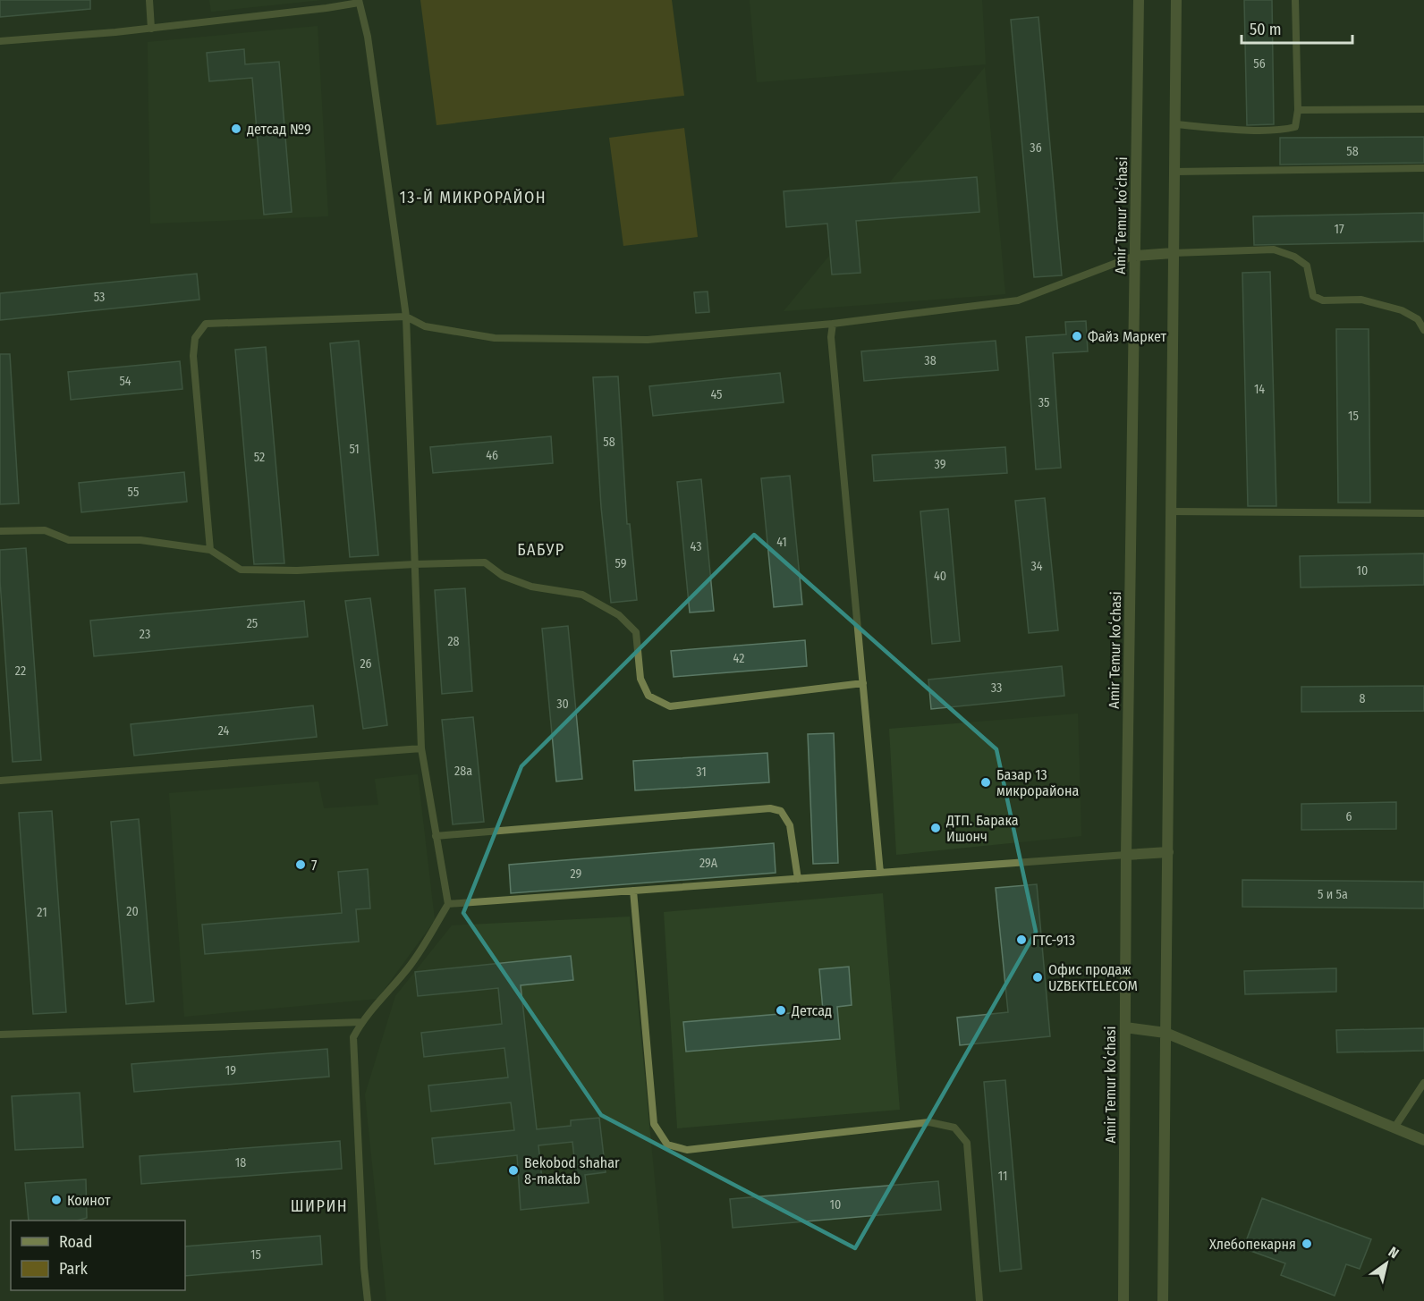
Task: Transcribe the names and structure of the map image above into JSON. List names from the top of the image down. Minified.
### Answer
{"streets":{"street":["Amir Temur koʻchasi"]},"districts":["13-Й МИКРОРАЙОН","БАБУР","ШИРИН"],"places":["детсад №9","Файз Маркет","Базар 13 микрорайона","ДТП. Барака Ишонч","7","ГТС-913","Офис продаж UZBEKTELECOM","Детсад","Bekobod shahar 8-maktab","Коинот","Хлебопекарня"],"house_numbers":["56","36","58","17","53","38","54","14","45","35","15","58","51","46","52","39","55","41","43","59","34","10","40","25","23","28","42","26","22","33","8","30","24","28а","31","6","29A","29","5 и 5а","20","21","19","18","11","10","15"],"legend":["Road","Park"],"scale_bar":"50 m","north":"top right"}
